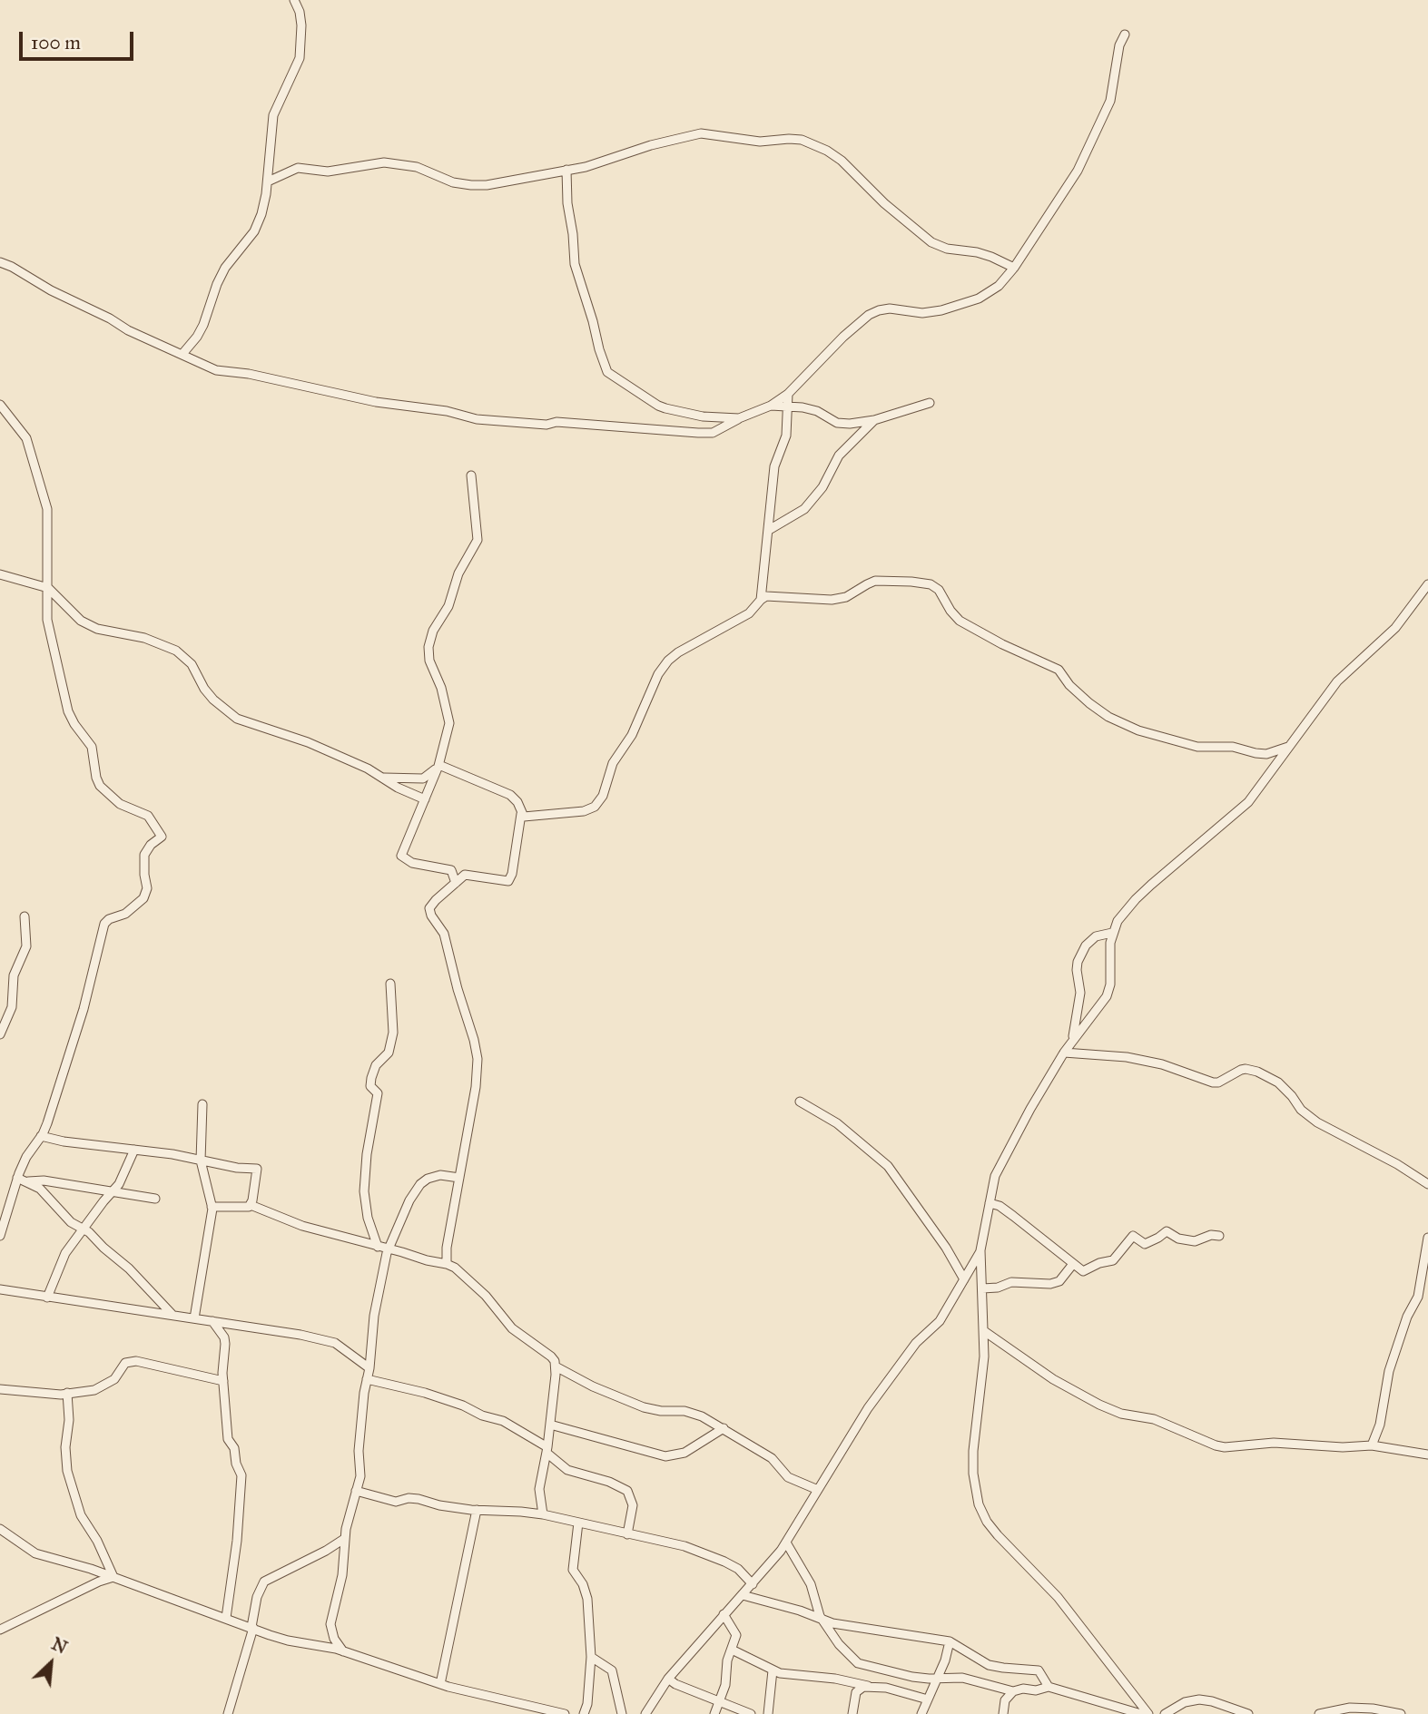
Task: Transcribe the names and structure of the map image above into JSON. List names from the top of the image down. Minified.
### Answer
{"scale_bar":"100 m","north":"top right"}
